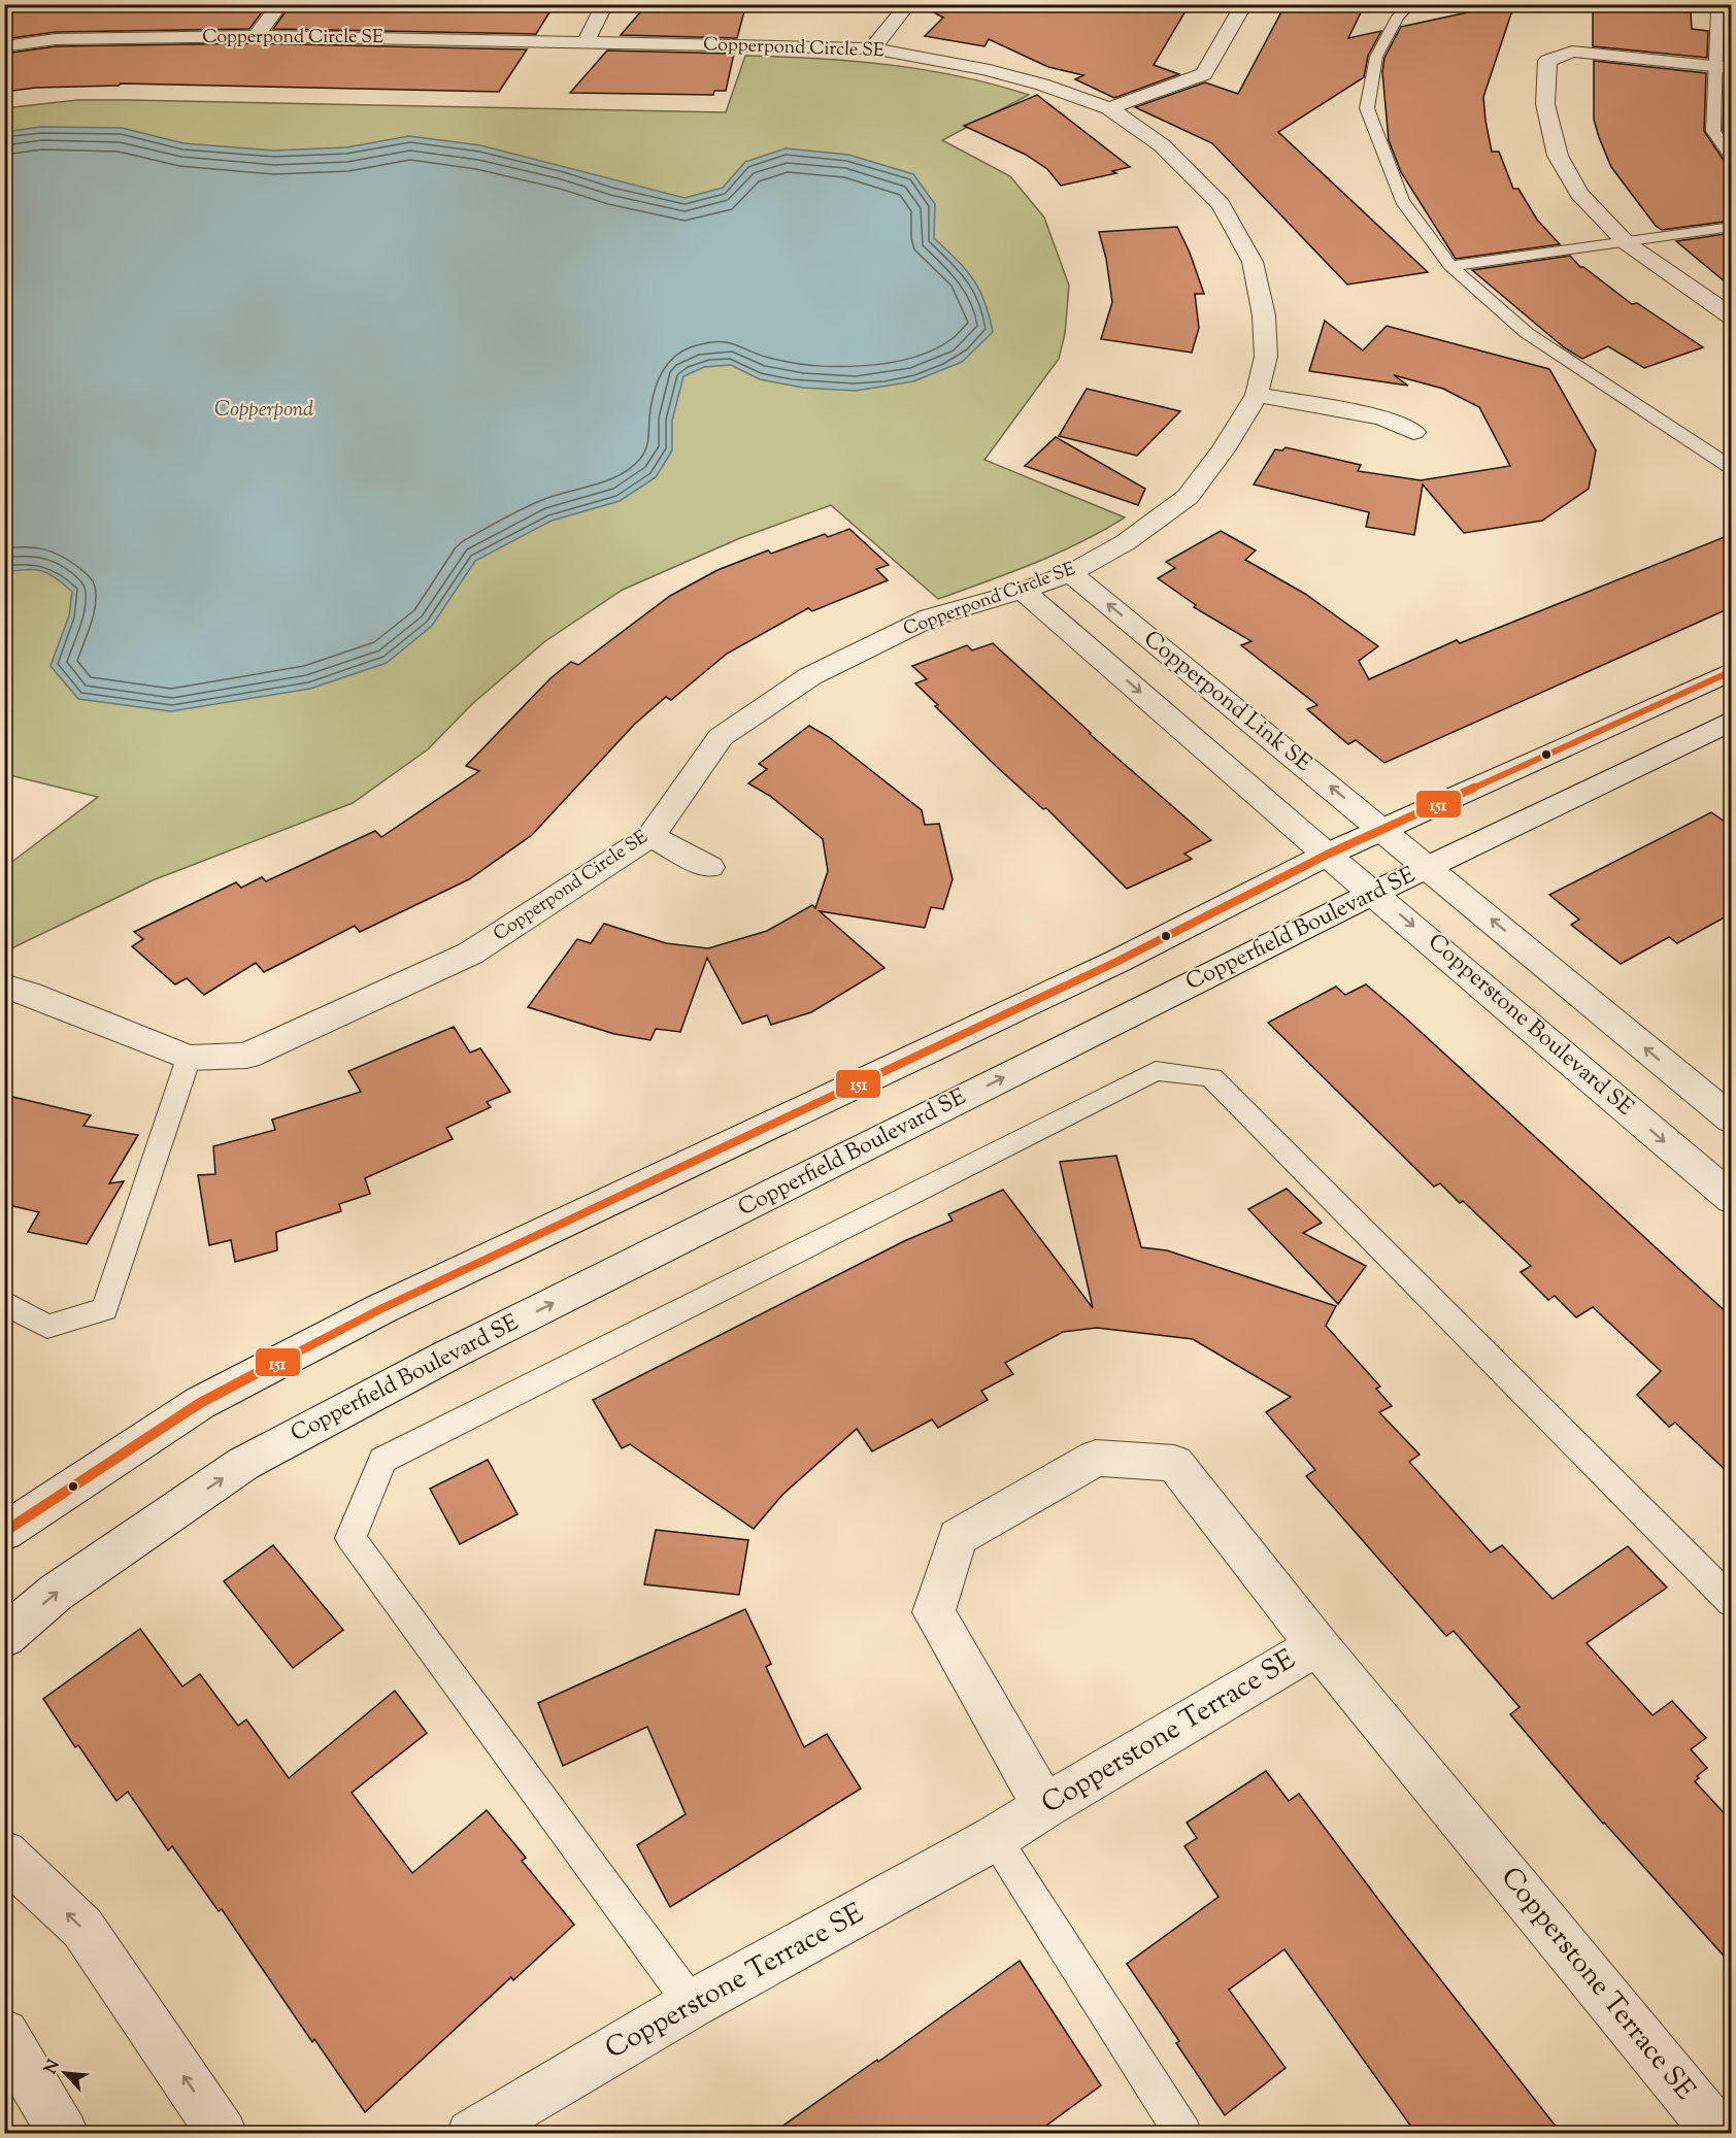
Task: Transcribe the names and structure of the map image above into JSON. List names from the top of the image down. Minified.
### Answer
{"streets":{"street":["Copperpond Circle SE","Copperpond Link SE","Copperfield Boulevard SE","Copperstone Boulevard SE","Copperstone Terrace SE"]},"crossings":[["Copperpond Circle SE","Copperpond Link SE"],["Copperpond Link SE","Copperstone Boulevard SE"],["Copperfield Boulevard SE","Copperstone Boulevard SE"]],"water":["Copperpond"],"lines":["transit line 151"],"north":"top left"}
